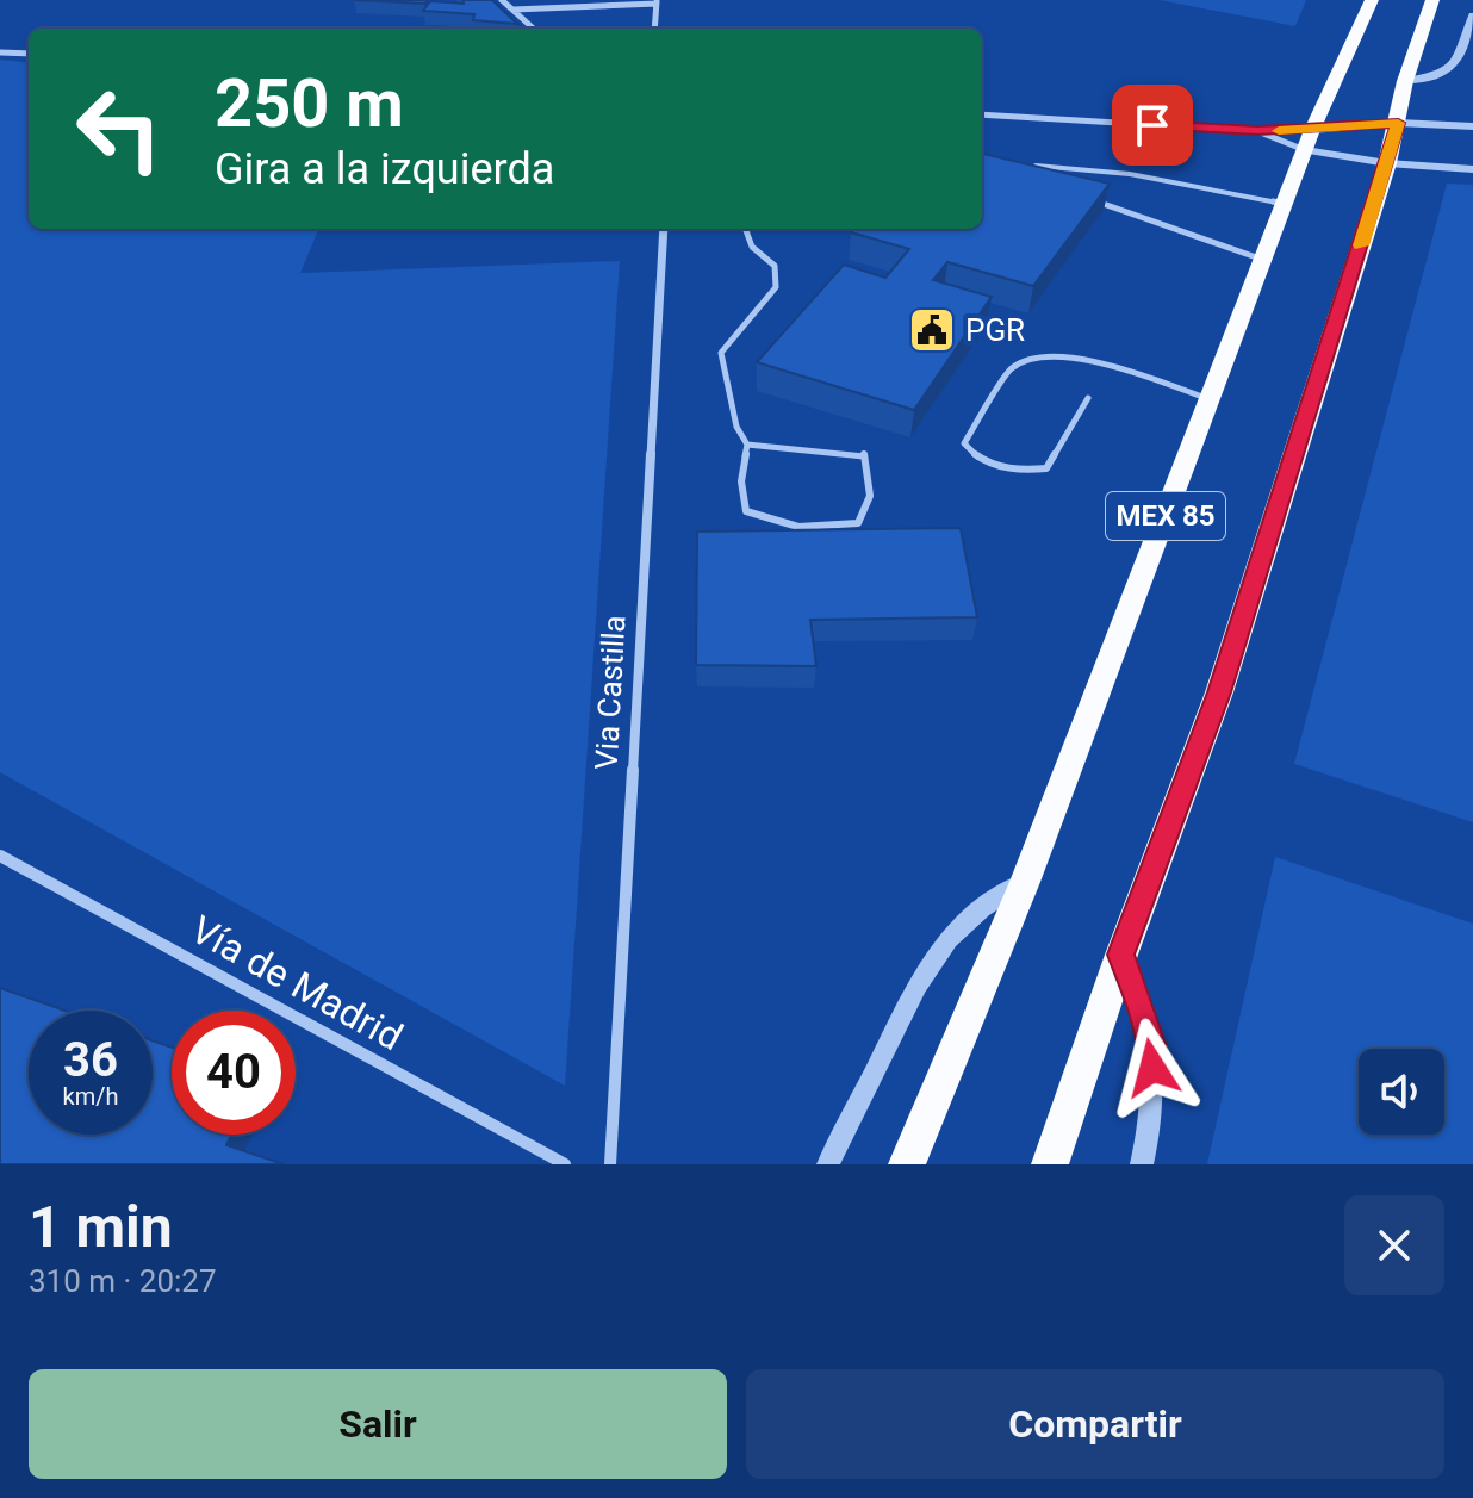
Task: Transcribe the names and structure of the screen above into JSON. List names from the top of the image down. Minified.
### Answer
{"streets":{"highway":["MEX 85"],"street":["Via Castilla","Vía de Madrid"]},"places":{"public building":["PGR"]},"page":{"turn":["250 m","Gira a la izquierda"],"speed":"36 km/h","limit":"40","heading":["1 min","310 m · 20:27"],"buttons":["Salir","Compartir"]}}
